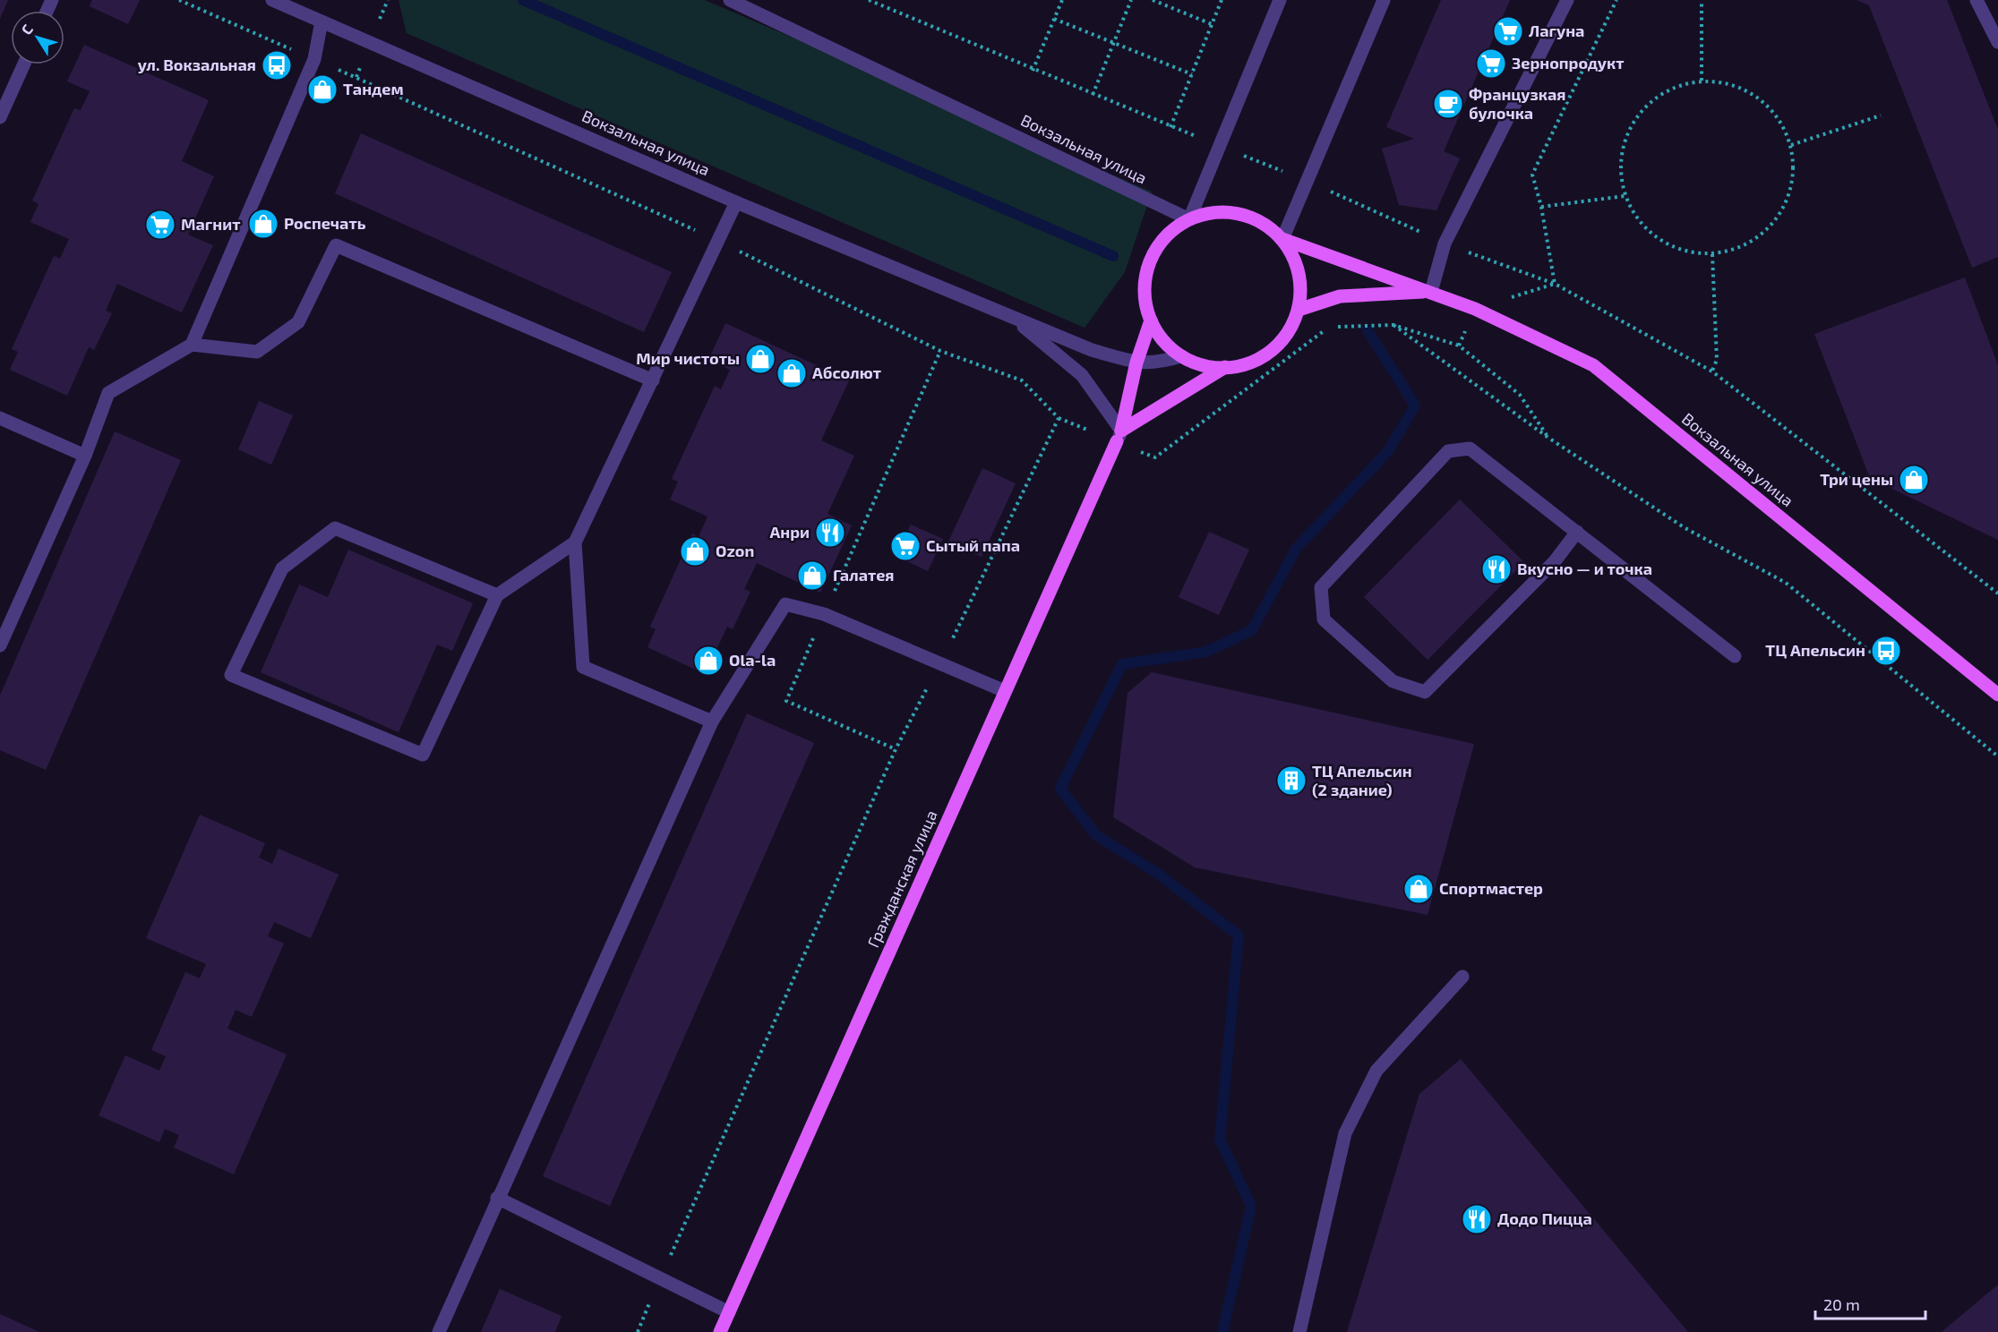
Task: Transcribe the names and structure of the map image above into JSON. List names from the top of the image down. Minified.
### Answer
{"streets":{"main road":["Вокзальная улица","Гражданская улица"]},"crossings":[["Вокзальная улица","Гражданская улица"]],"places":{"supermarket":["Лагуна","Зернопродукт","Магнит","Сытый папа"],"bus stop":["ул. Вокзальная","ТЦ Апельсин"],"shop":["Тандем","Роспечать","Мир чистоты","Абсолют","Три цены","Ozon","Галатея","Ola-la","Спортмастер"],"cafe":["Французкая булочка"],"restaurant":["Анри","Вкусно — и точка","Додо Пицца"],"building":["ТЦ Апельсин (2 здание)"]},"scale_bar":"20 m","north":"top left"}
